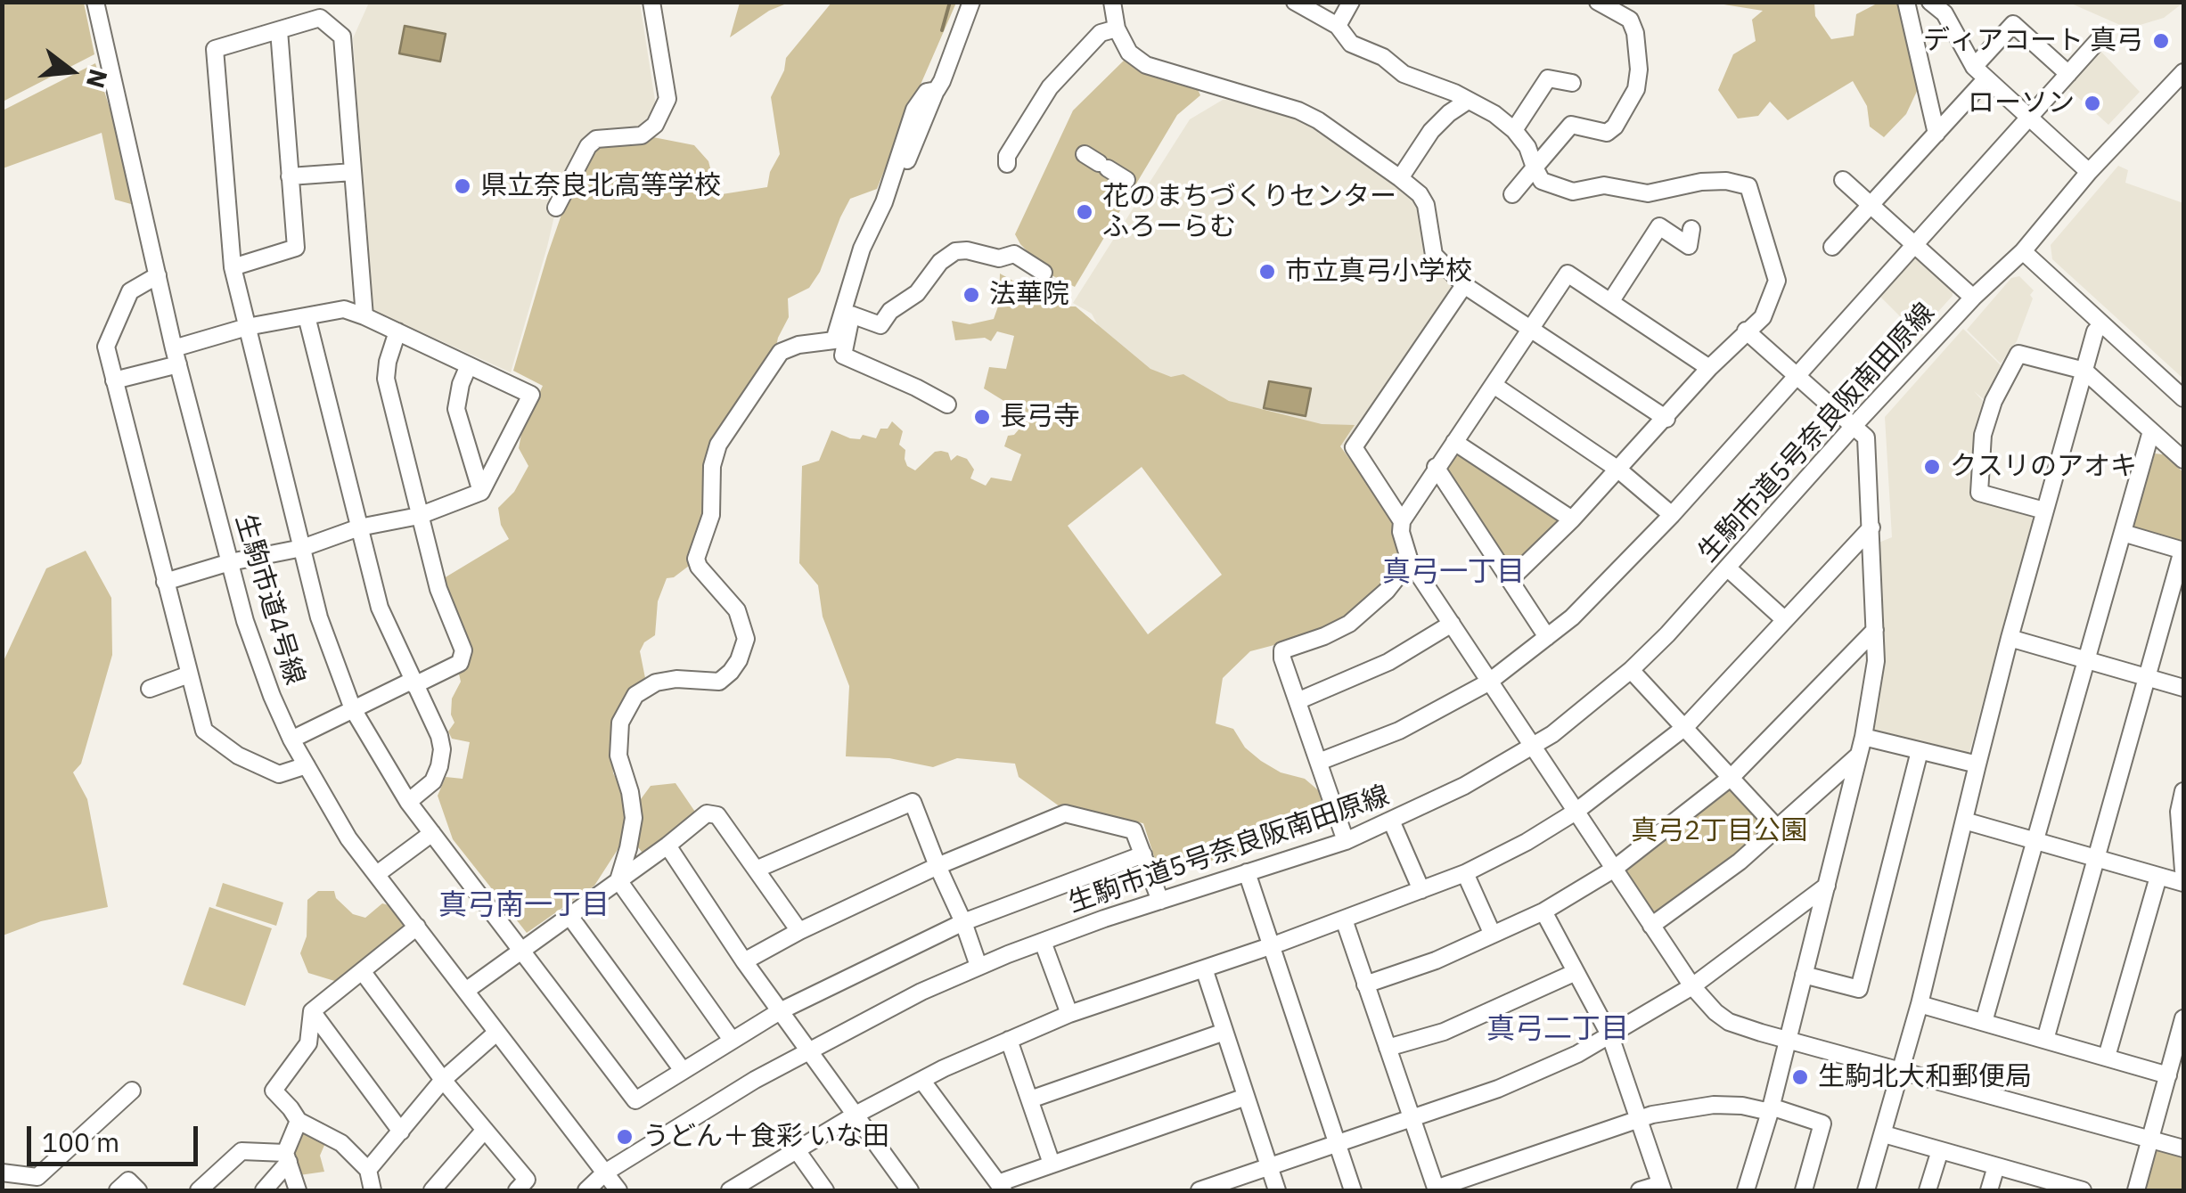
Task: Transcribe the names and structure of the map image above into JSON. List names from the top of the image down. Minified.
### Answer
{"streets":{"street":["生駒市道5号奈良阪南田原線","生駒市道4号線"]},"crossings":[["生駒市道5号奈良阪南田原線","生駒市道4号線"]],"districts":["真弓一丁目","真弓南一丁目","真弓二丁目"],"parks":["真弓2丁目公園"],"places":["ディアコート 真弓","ローソン","県立奈良北高等学校","花のまちづくりセンター ふろーらむ","市立真弓小学校","法華院","長弓寺","クスリのアオキ","生駒北大和郵便局","うどん＋食彩 いな田"],"scale_bar":"100 m","north":"right"}
